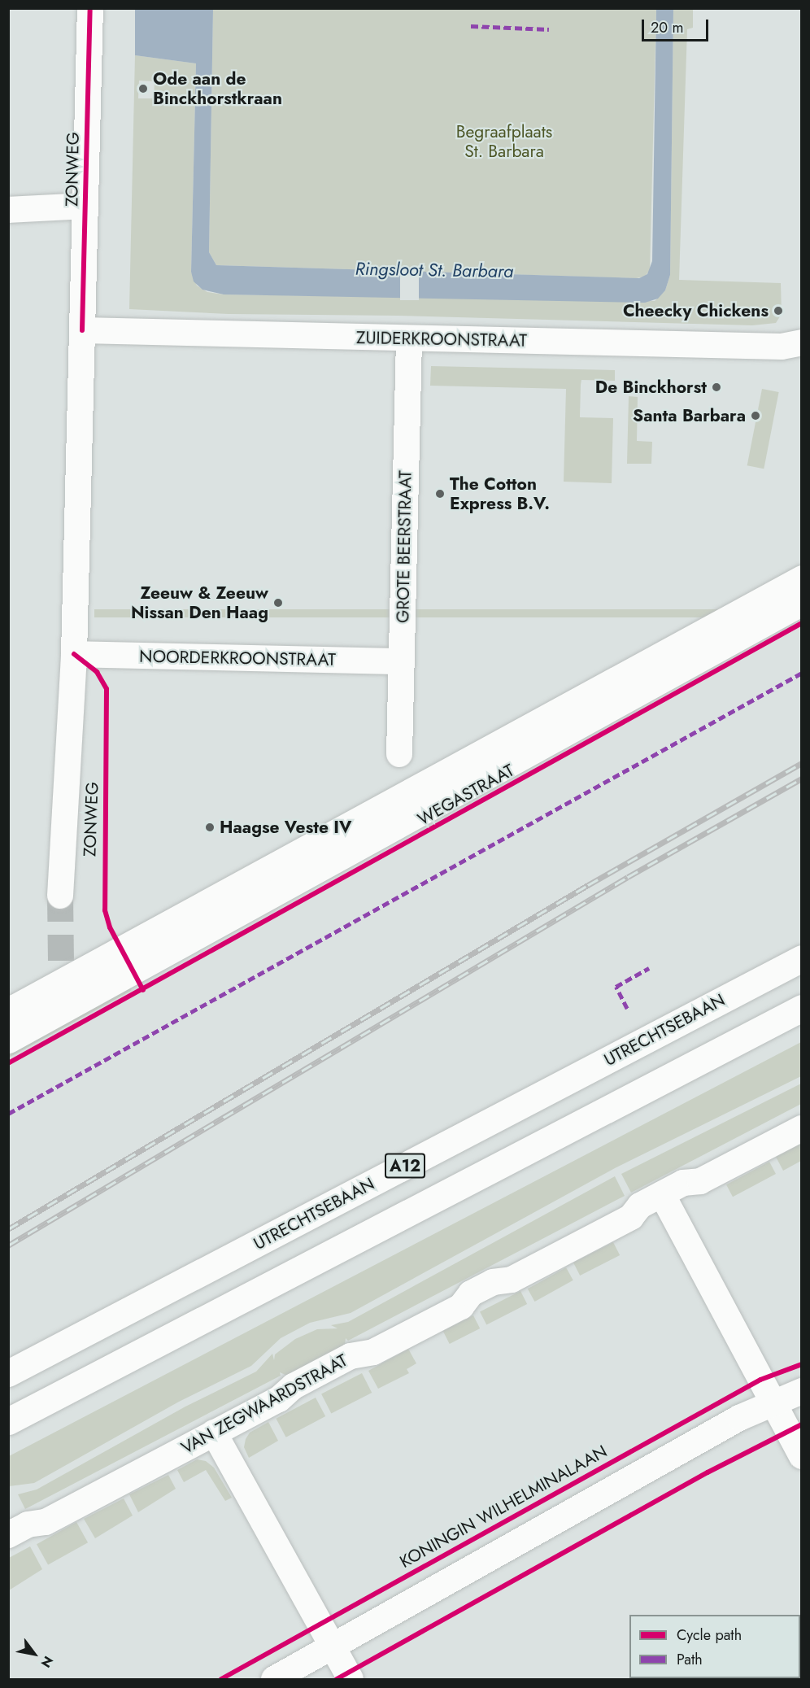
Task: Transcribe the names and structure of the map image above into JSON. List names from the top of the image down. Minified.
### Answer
{"streets":{"main road":["WEGASTRAAT","UTRECHTSEBAAN","A12"],"street":["ZONWEG","ZUIDERKROONSTRAAT","GROTE BEERSTRAAT","NOORDERKROONSTRAAT","VAN ZEGWAARDSTRAAT"],"cycle path":["KONINGIN WILHELMINALAAN"]},"crossings":[["ZONWEG","ZUIDERKROONSTRAAT"],["ZONWEG","NOORDERKROONSTRAAT"],["ZUIDERKROONSTRAAT","GROTE BEERSTRAAT"],["GROTE BEERSTRAAT","NOORDERKROONSTRAAT"]],"water":["Ringsloot St. Barbara"],"parks":["Begraafplaats St. Barbara"],"places":["Ode aan de Binckhorstkraan","Cheecky Chickens","De Binckhorst","Santa Barbara","The Cotton Express B.V.","Zeeuw & Zeeuw Nissan Den Haag","Haagse Veste IV"],"legend":["Cycle path","Path"],"scale_bar":"20 m","north":"bottom right"}
